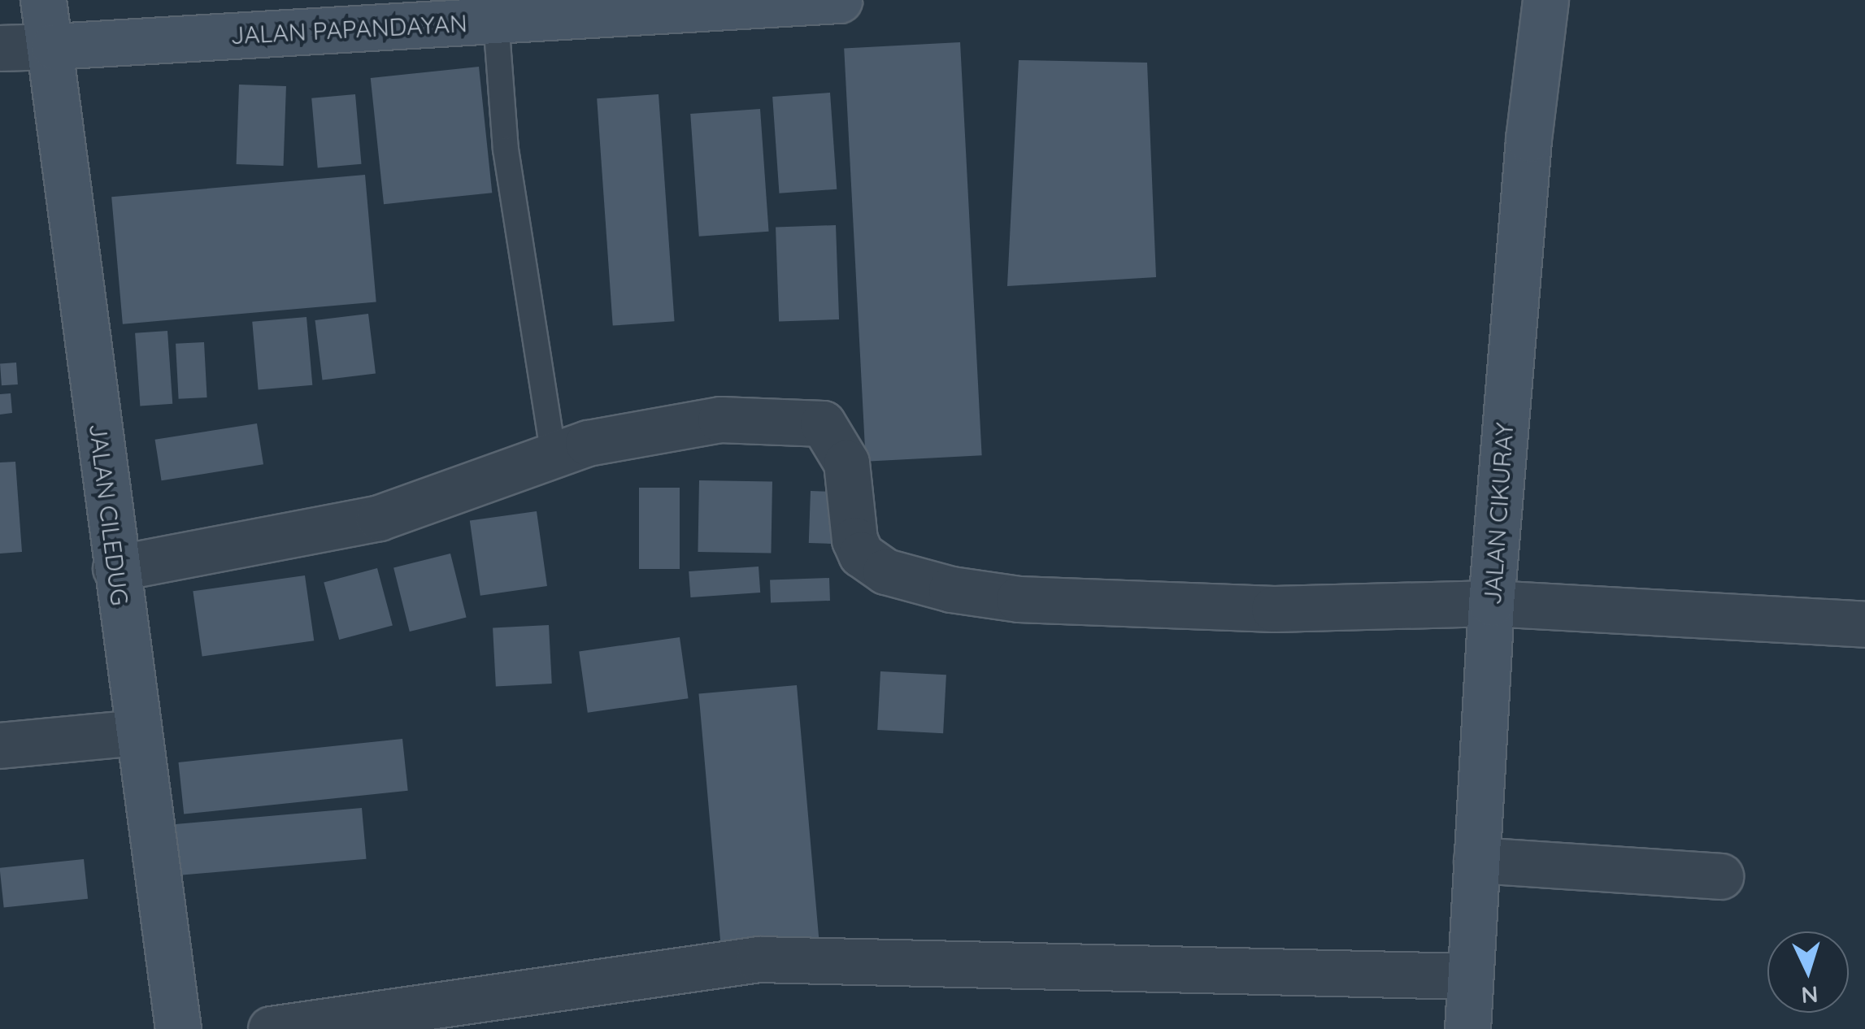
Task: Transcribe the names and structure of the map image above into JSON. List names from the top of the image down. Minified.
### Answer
{"streets":{"street":["JALAN PAPANDAYAN","JALAN CIKURAY","JALAN CILEDUG"]},"crossings":[["JALAN PAPANDAYAN","JALAN CILEDUG"]],"north":"bottom"}
